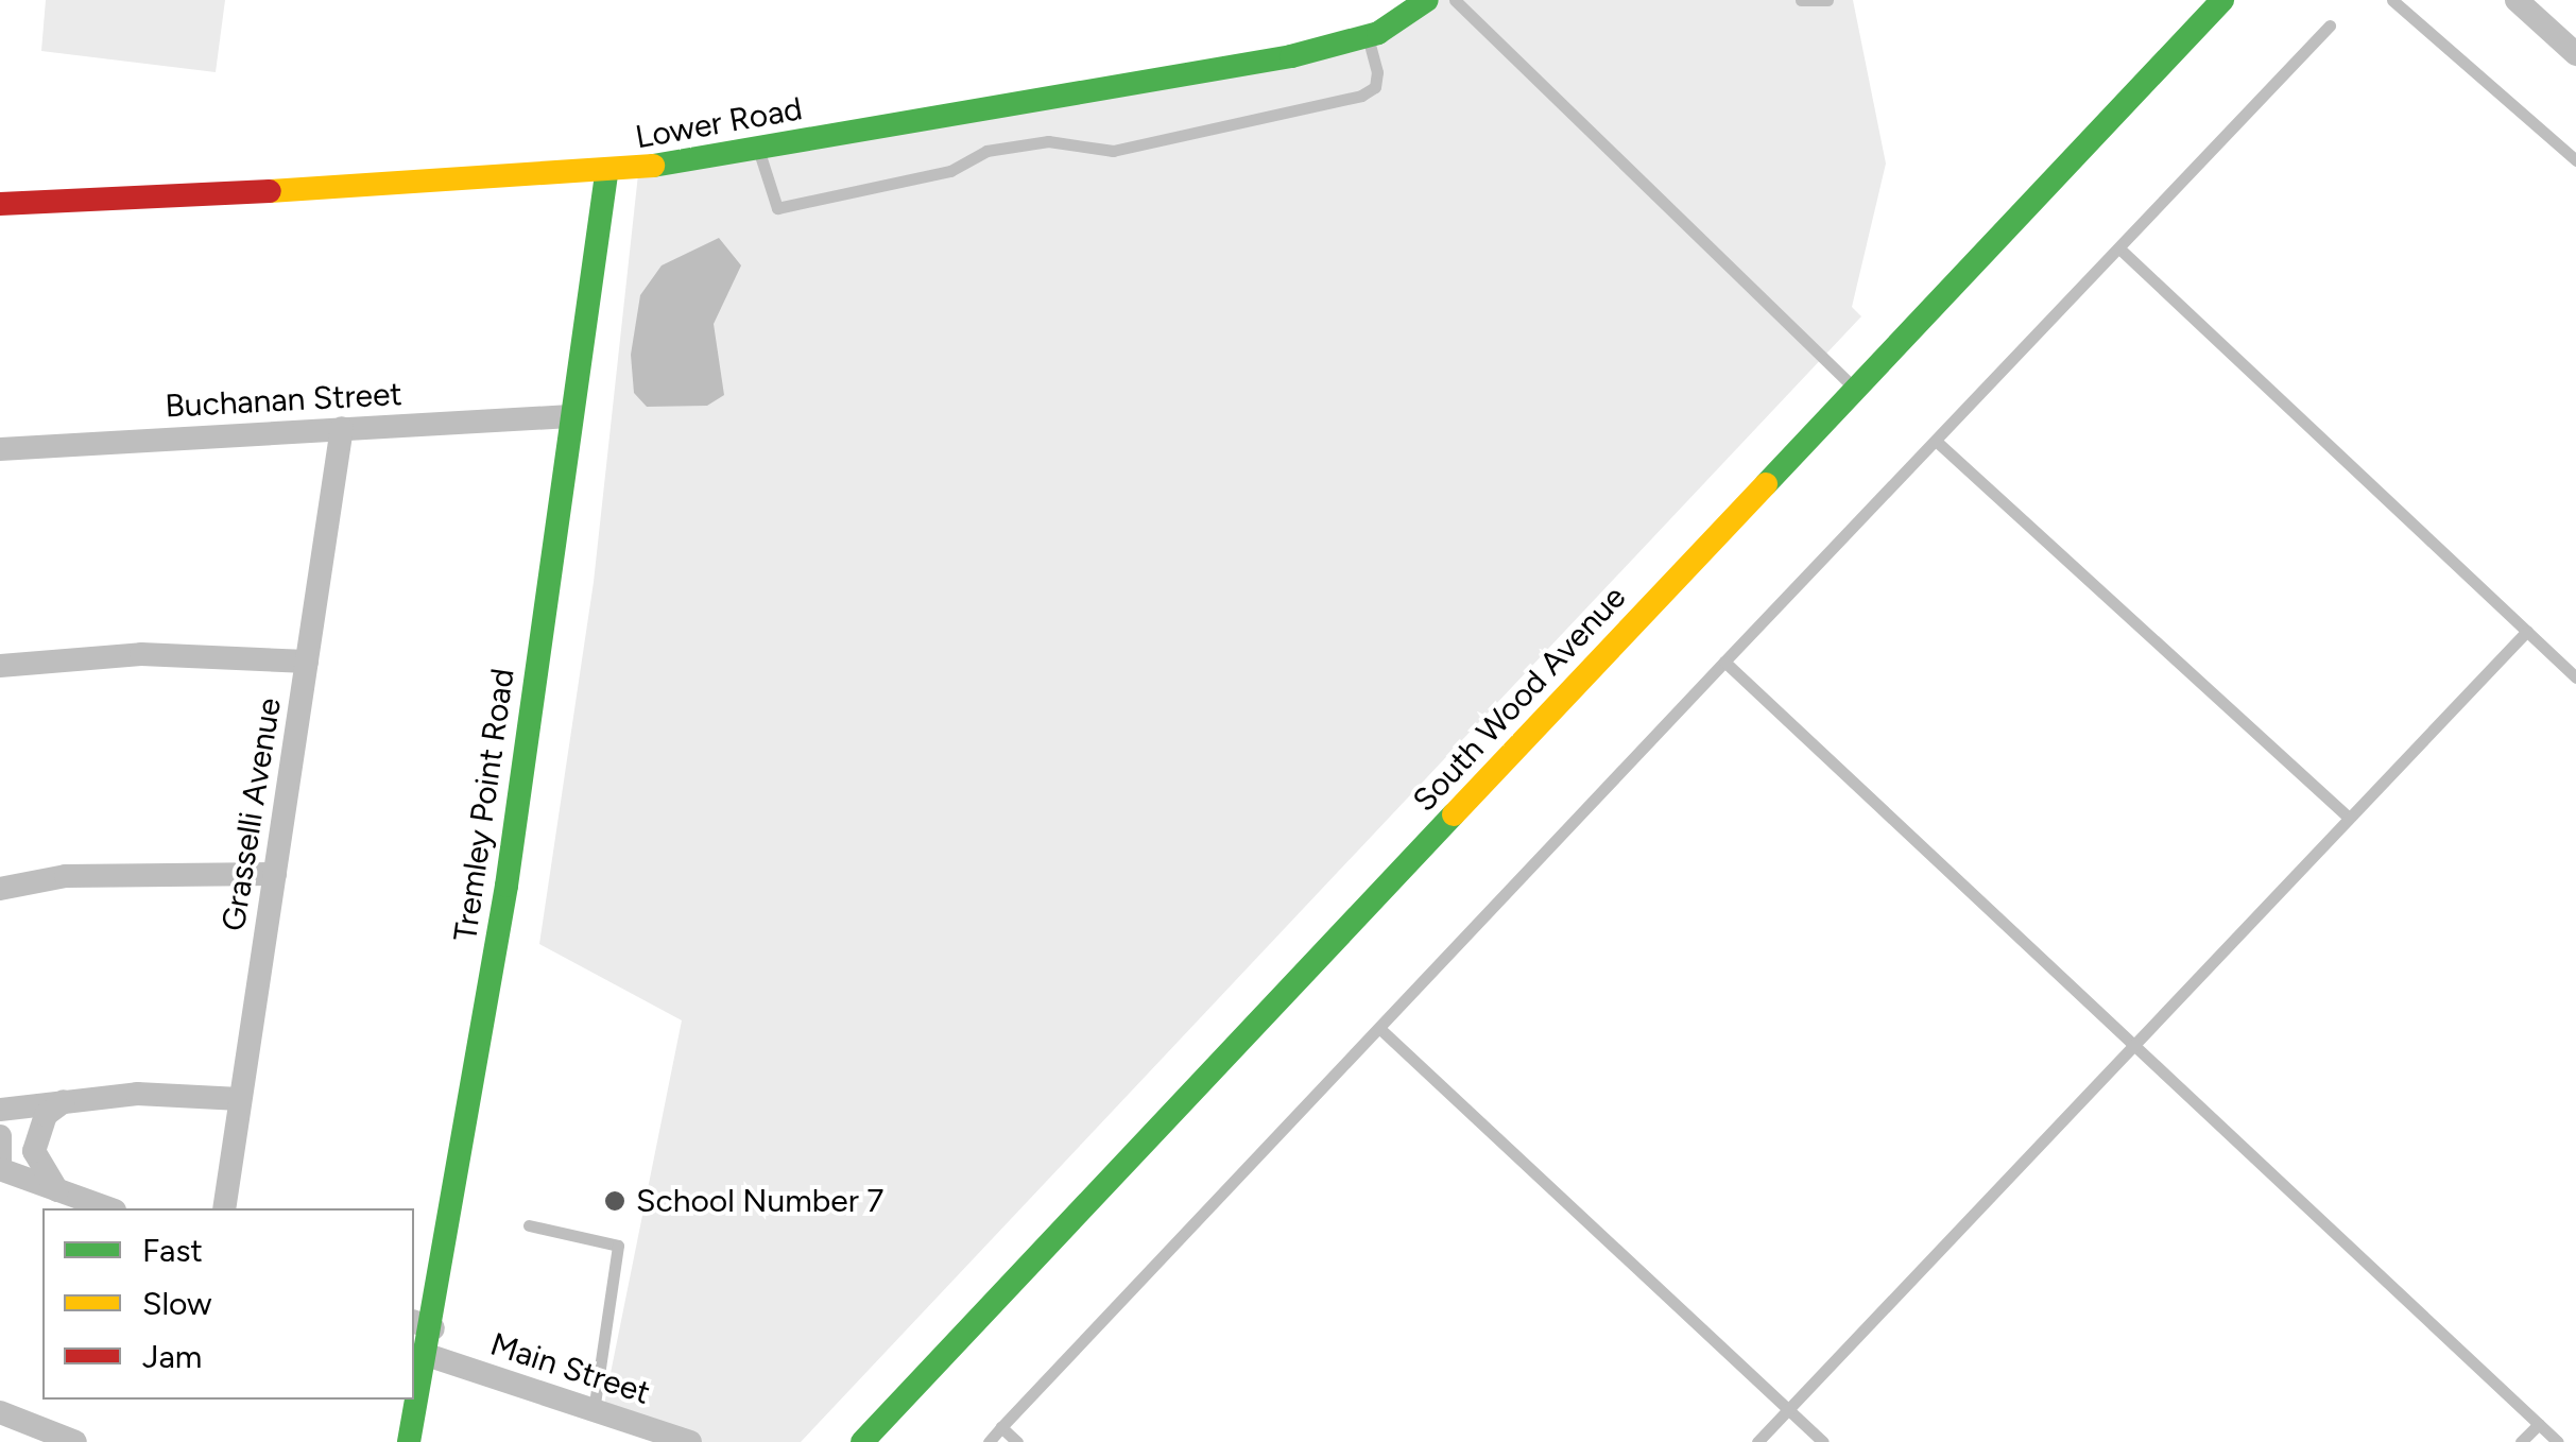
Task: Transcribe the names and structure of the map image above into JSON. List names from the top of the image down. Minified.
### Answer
{"streets":{"street":["Lower Road","Buchanan Street","South Wood Avenue","Tremley Point Road","Grasselli Avenue","Main Street"]},"crossings":[["Lower Road","Tremley Point Road"],["Buchanan Street","Tremley Point Road"],["Buchanan Street","Grasselli Avenue"],["Tremley Point Road","Main Street"]],"places":["School Number 7"],"legend":["Fast","Slow","Jam"]}
